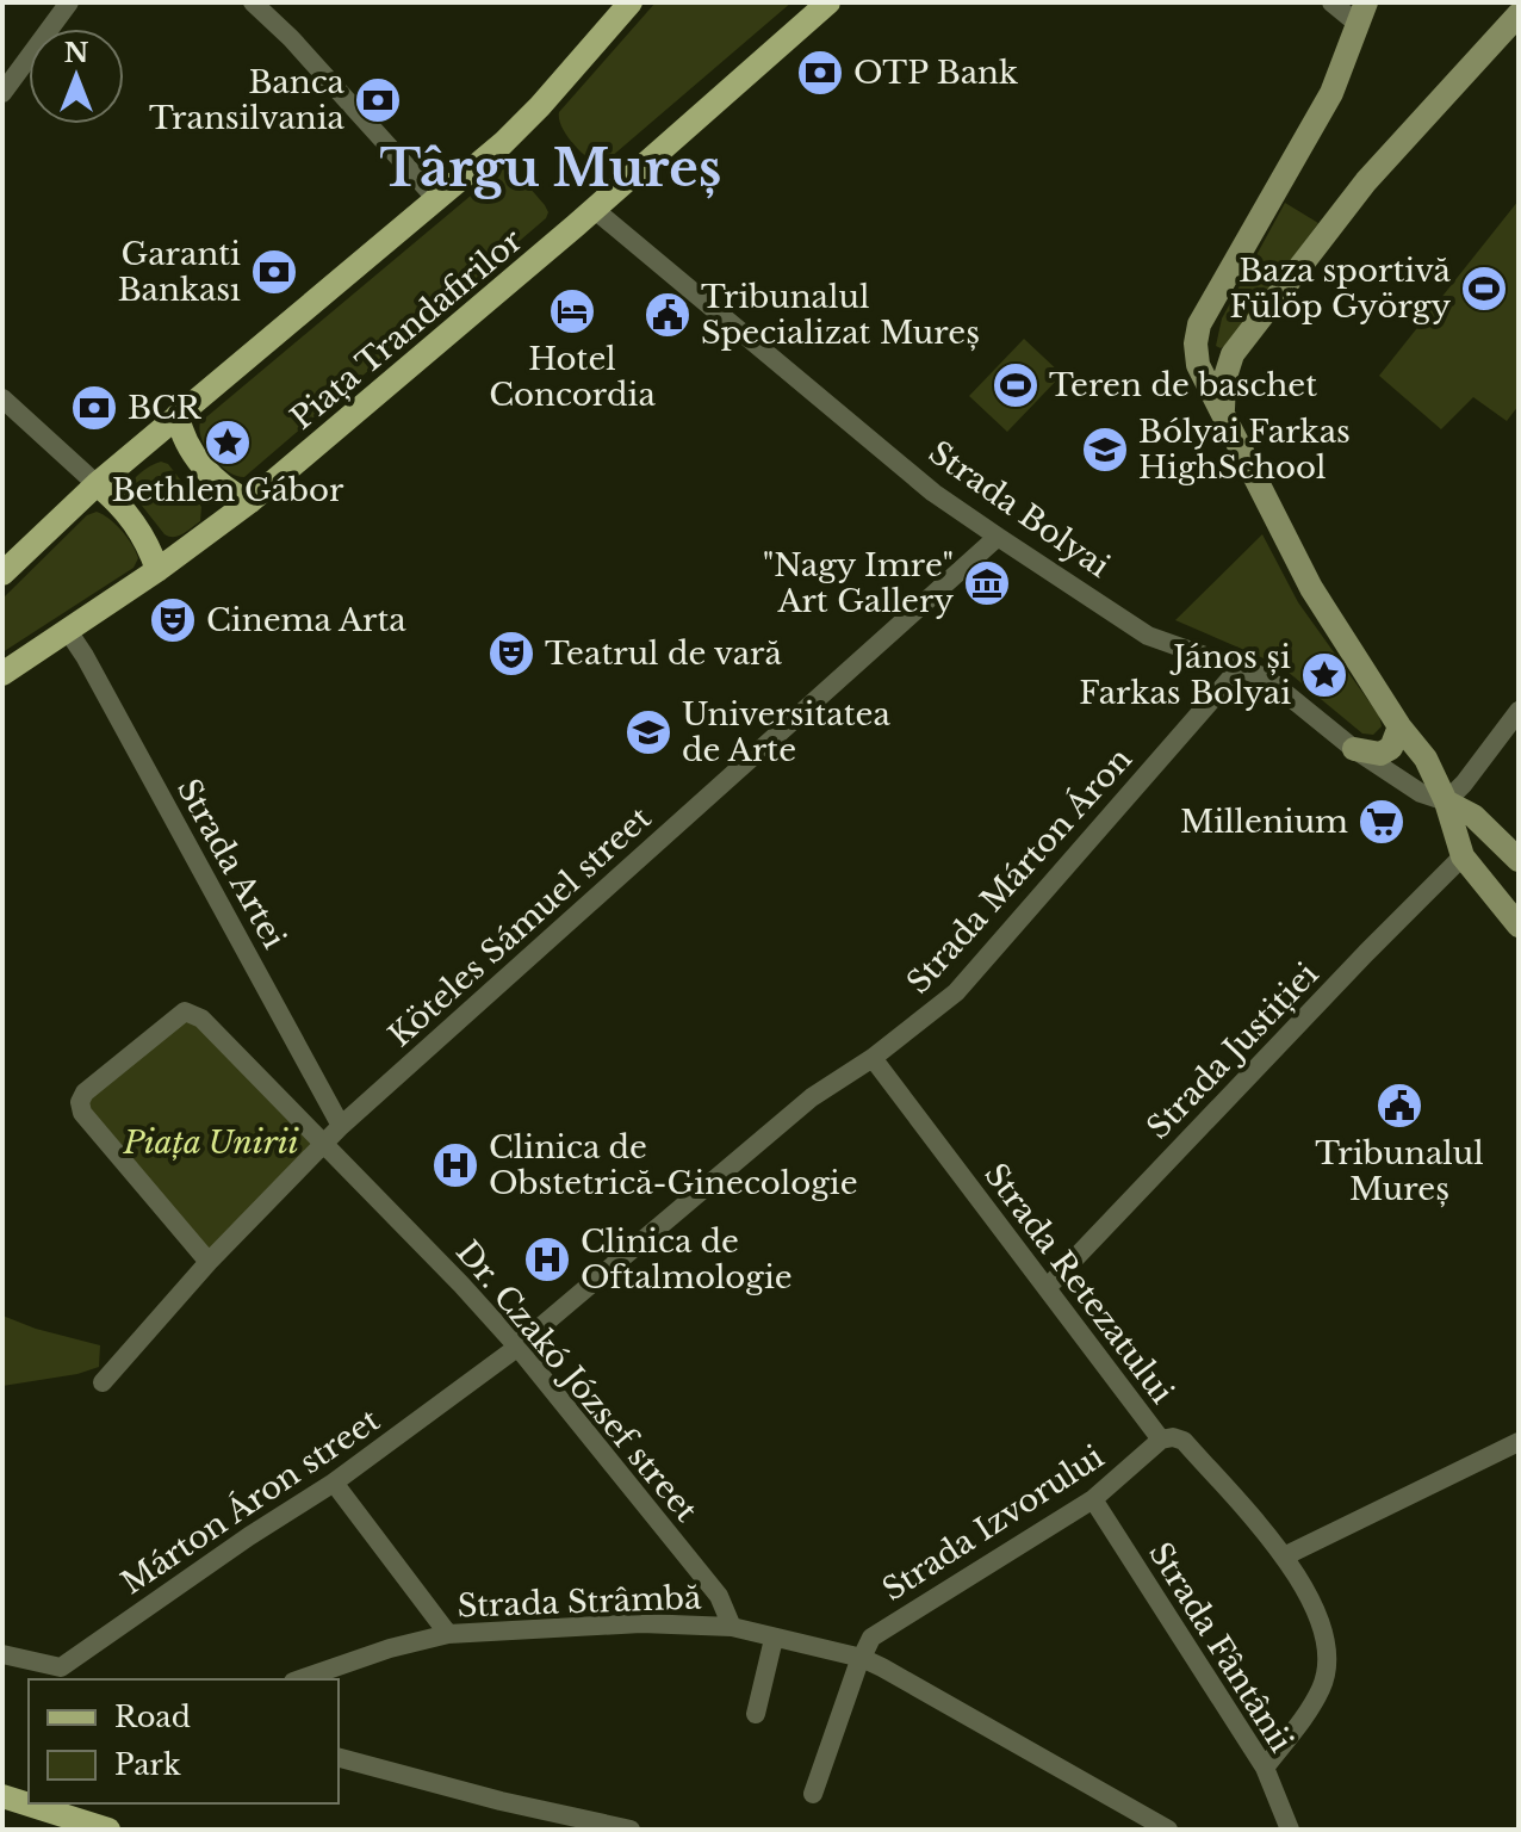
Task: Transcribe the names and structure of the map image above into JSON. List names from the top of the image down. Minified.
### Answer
{"streets":{"main road":["Piața Trandafirilor"],"street":["Strada Bolyai","Strada Artei","Strada Márton Áron","Köteles Sámuel street","Strada Justiției","Strada Retezatului","Dr. Czakó József street","Márton Áron street","Strada Izvorului","Strada Strâmbă","Strada Fântânii"]},"crossings":[["Piața Trandafirilor","Strada Bolyai"],["Piața Trandafirilor","Strada Artei"],["Strada Bolyai","Strada Márton Áron"],["Strada Bolyai","Köteles Sámuel street"],["Strada Artei","Köteles Sámuel street"],["Strada Márton Áron","Strada Retezatului"],["Strada Márton Áron","Dr. Czakó József street"],["Strada Márton Áron","Márton Áron street"],["Köteles Sámuel street","Dr. Czakó József street"],["Strada Justiției","Strada Retezatului"],["Strada Retezatului","Strada Izvorului"],["Strada Retezatului","Strada Fântânii"],["Dr. Czakó József street","Márton Áron street"],["Dr. Czakó József street","Strada Strâmbă"],["Strada Izvorului","Strada Strâmbă"],["Strada Izvorului","Strada Fântânii"]],"districts":["Târgu Mureș"],"parks":["Piața Unirii"],"places":{"bank":["OTP Bank","Banca Transilvania","Garanti Bankası","BCR"],"sports":["Baza sportivă Fülöp György","Teren de baschet"],"hotel":["Hotel Concordia"],"public building":["Tribunalul Specializat Mureș","Tribunalul Mureș"],"place":["Bethlen Gábor","János și Farkas Bolyai"],"school or university":["Bólyai Farkas HighSchool","Universitatea de Arte"],"museum":["\"Nagy Imre\" Art Gallery"],"theatre":["Cinema Arta","Teatrul de vară"],"supermarket":["Millenium"],"hospital":["Clinica de Obstetrică-Ginecologie","Clinica de Oftalmologie"]},"legend":["Road","Park"],"north":"top"}
